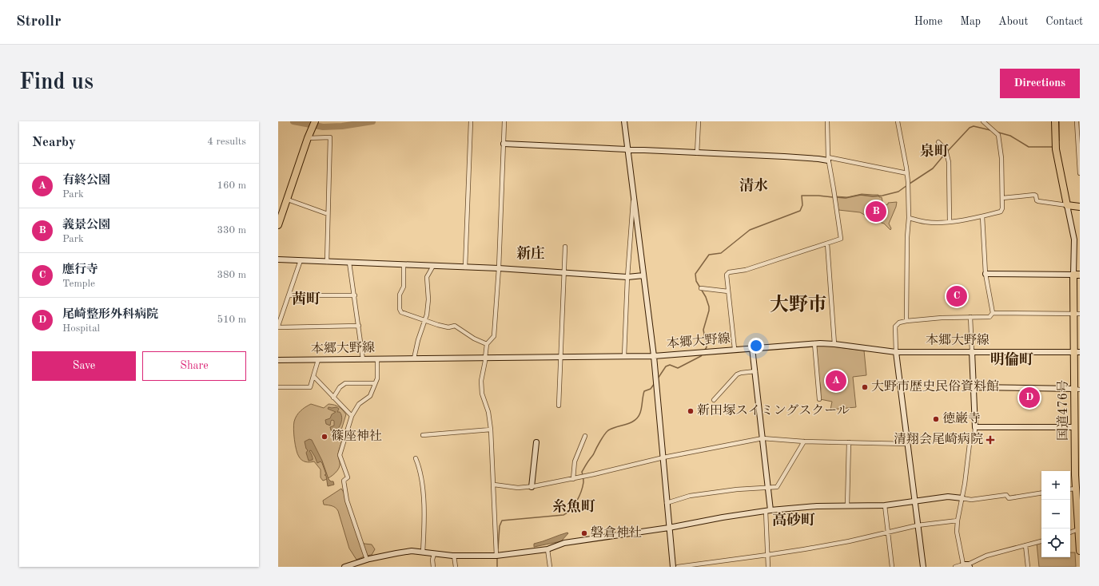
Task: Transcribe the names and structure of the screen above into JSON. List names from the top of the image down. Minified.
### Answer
{"streets":{"highway":["国道476号"],"street":["本郷大野線"]},"crossings":[["本郷大野線","国道476号"]],"districts":["泉町","清水","新庄","茜町","大野市","明倫町","糸魚町","高砂町"],"places":{"other":["大野市歴史民俗資料館","新田塚スイミングスクール","徳巌寺","篠座神社","磐倉神社"],"health":["清翔会尾崎病院"]},"page":{"header":"Strollr","nav":["Home","Map","About","Contact"],"buttons":["Directions",["Save","Share"]],"title":"Find us","heading":["Nearby","4 results"],"list":[{"mark":"A","name":"有終公園","note":"Park","value":"160 m"},{"mark":"B","name":"義景公園","note":"Park","value":"330 m"},{"mark":"C","name":"應行寺","note":"Temple","value":"380 m"},{"mark":"D","name":"尾崎整形外科病院","note":"Hospital","value":"510 m"}],"pins":["B","C","A","D"],"map_buttons":["+","−"]}}
